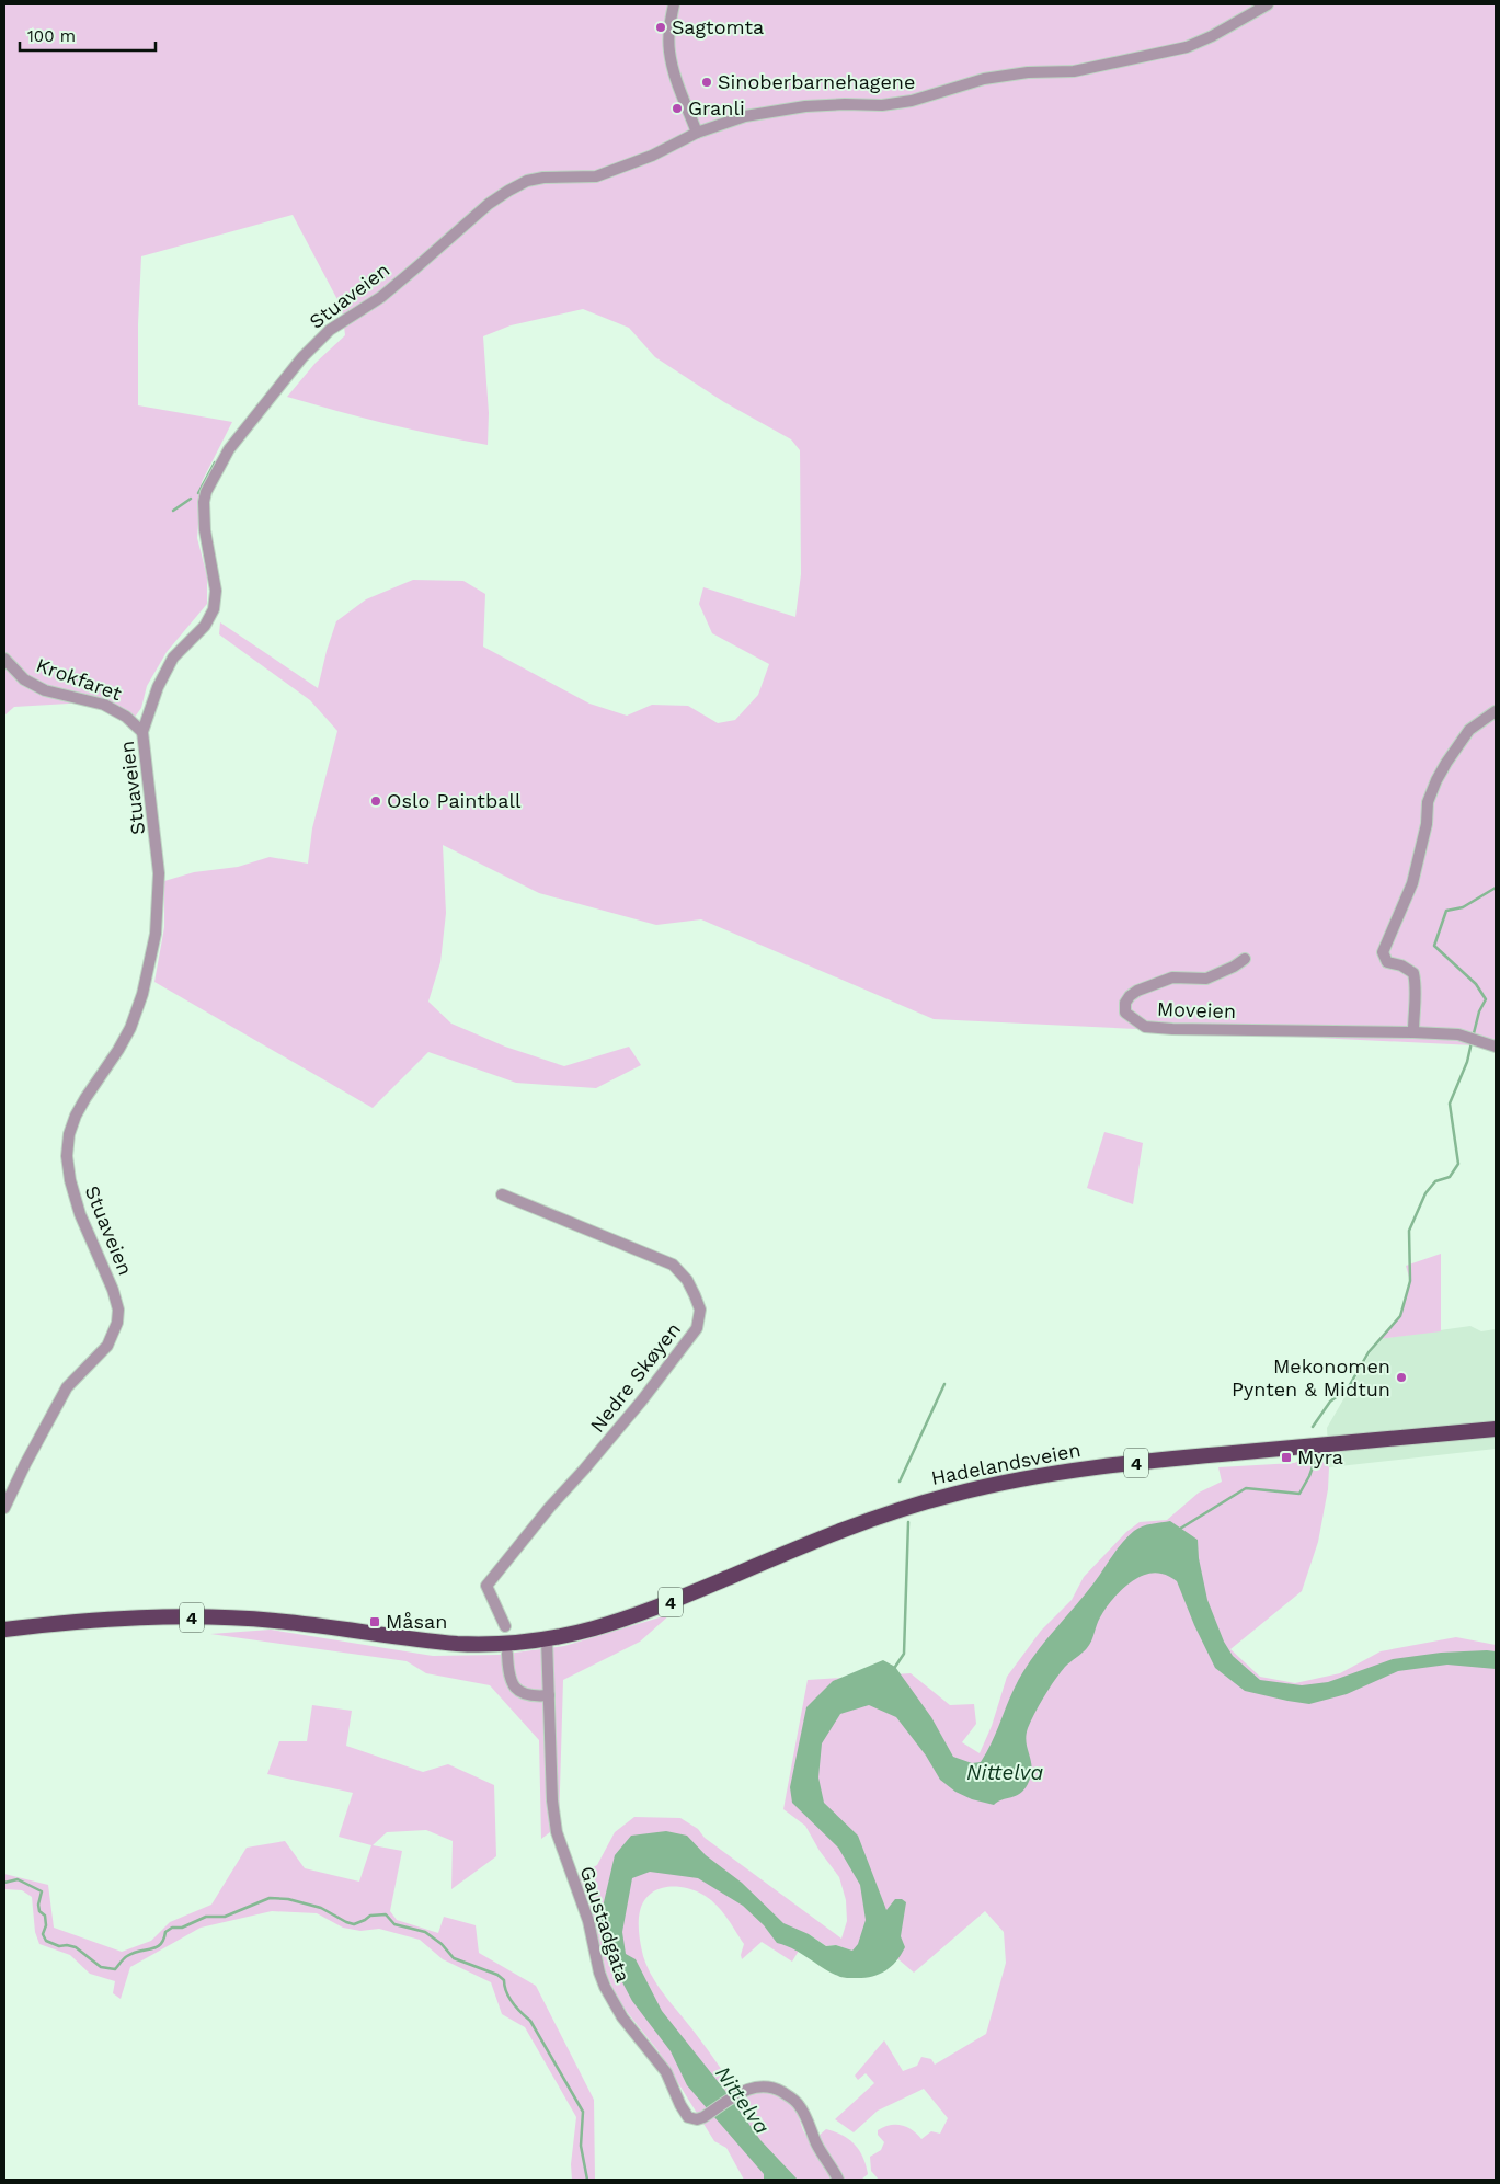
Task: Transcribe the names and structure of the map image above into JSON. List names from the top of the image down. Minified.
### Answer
{"streets":{"highway":["4","Hadelandsveien"],"street":["Stuaveien","Krokfaret","Moveien","Nedre Skøyen","Gaustadgata"]},"crossings":[["Stuaveien","Krokfaret"],["4","Hadelandsveien"],["4","Gaustadgata"],["Hadelandsveien","Gaustadgata"]],"water":["Nittelva"],"places":{"other":["Sagtomta","Sinoberbarnehagene","Granli","Oslo Paintball","Mekonomen Pynten & Midtun"],"transit":["Myra","Måsan"]},"scale_bar":"100 m"}
